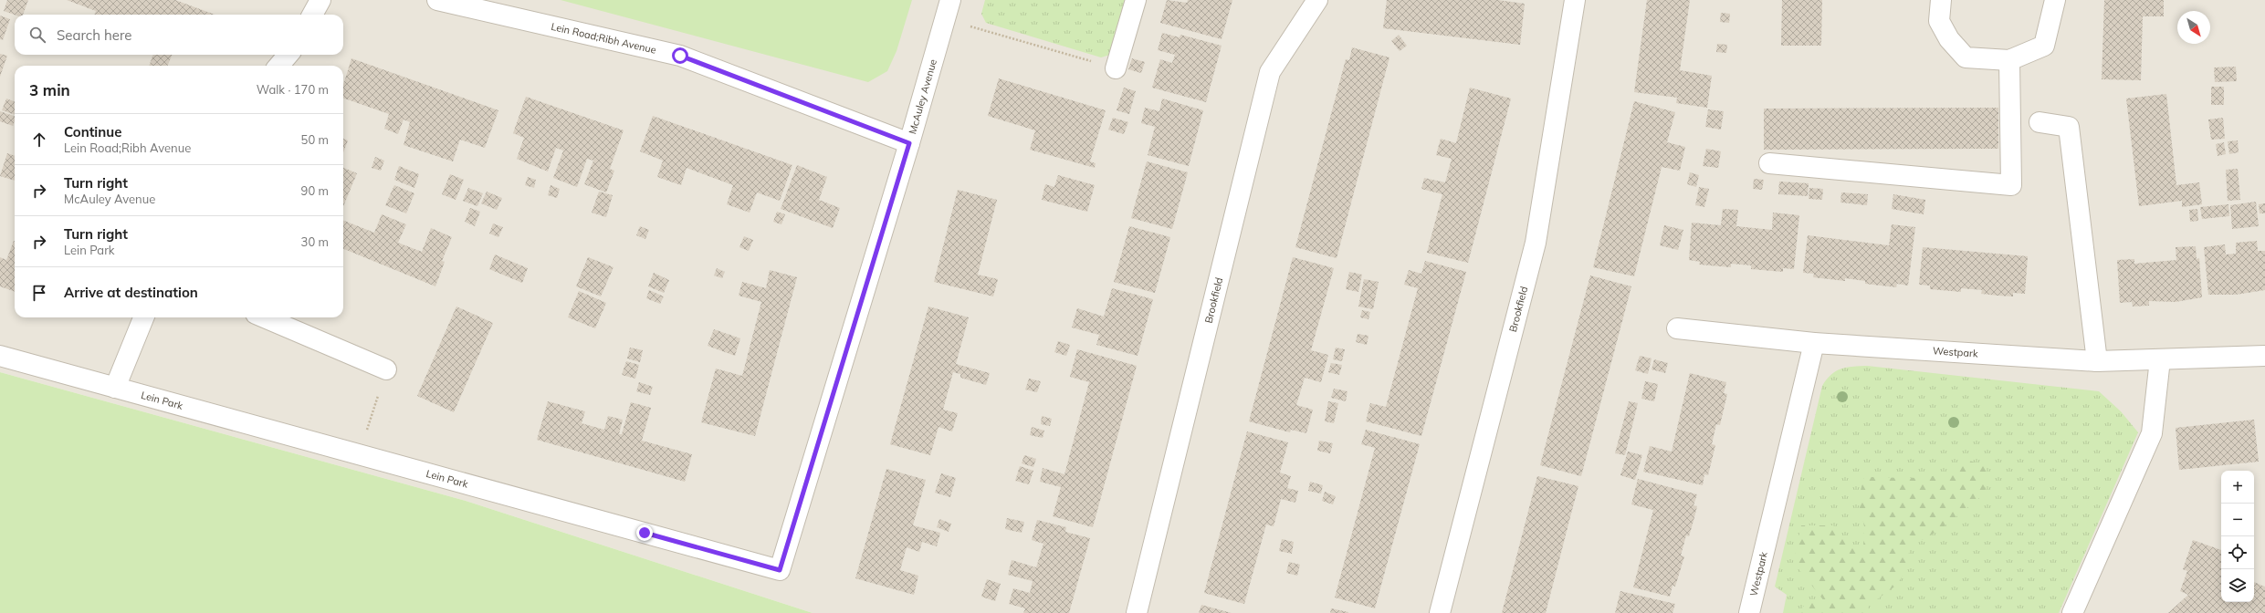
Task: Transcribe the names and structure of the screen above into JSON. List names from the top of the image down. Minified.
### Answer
{"streets":{"street":["Lein Road;Ribh Avenue","McAuley Avenue","Brookfield","Westpark","Lein Park"]},"crossings":[["Lein Road;Ribh Avenue","McAuley Avenue"],["McAuley Avenue","Lein Park"]],"north":"bottom right","page":{"search":"Search here","heading":["3 min","Walk · 170 m"],"list":[["Continue","Lein Road;Ribh Avenue","50 m"],["Turn right","McAuley Avenue","90 m"],["Turn right","Lein Park","30 m"],"Arrive at destination"],"map_buttons":["+","−"]}}
